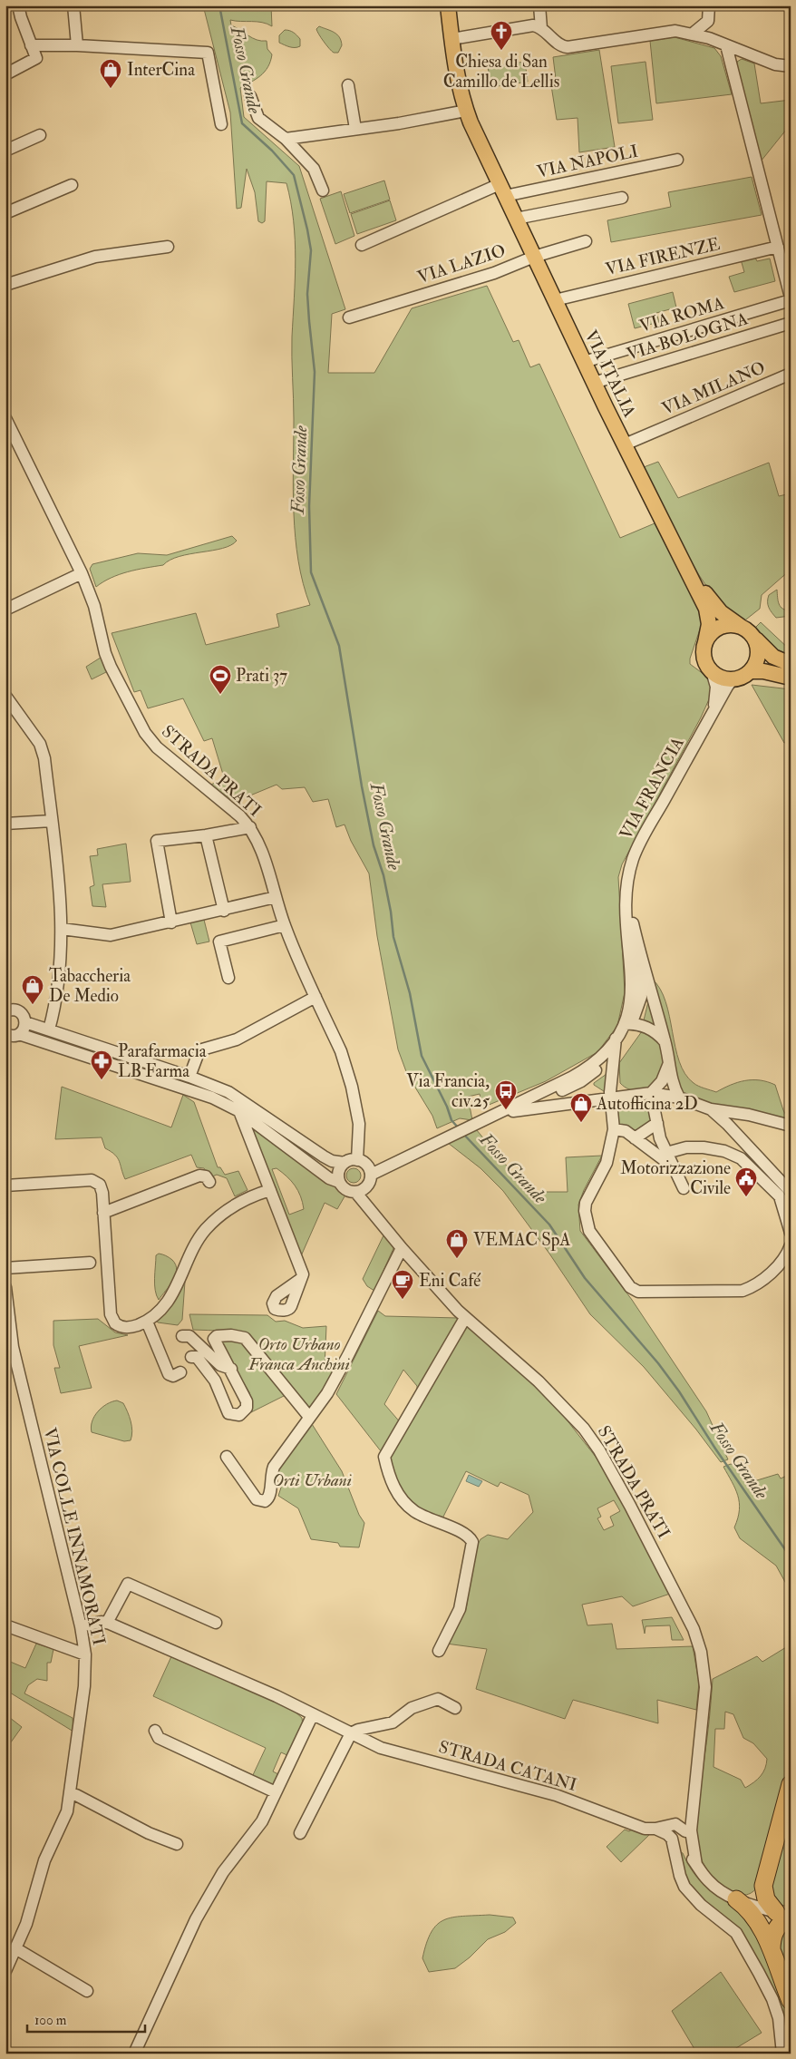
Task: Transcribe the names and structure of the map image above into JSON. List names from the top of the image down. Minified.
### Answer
{"streets":{"main road":["VIA ITALIA"],"street":["VIA NAPOLI","VIA FIRENZE","VIA LAZIO","VIA ROMA","VIA BOLOGNA","VIA MILANO","STRADA PRATI","VIA FRANCIA","VIA COLLE INNAMORATI","STRADA CATANI"]},"crossings":[["VIA NAPOLI","VIA ITALIA"],["VIA FIRENZE","VIA ITALIA"],["VIA LAZIO","VIA ITALIA"],["VIA ROMA","VIA ITALIA"],["VIA BOLOGNA","VIA ITALIA"],["VIA ITALIA","VIA MILANO"],["VIA ITALIA","VIA FRANCIA"],["STRADA PRATI","VIA FRANCIA"],["STRADA PRATI","STRADA CATANI"]],"water":["Fosso Grande"],"parks":["Orto Urbano Franca Anchini","Orti Urbani"],"places":{"church":["Chiesa di San Camillo de Lellis"],"shop":["InterCina","Tabaccheria De Medio","Autofficina 2D","VEMAC SpA"],"sports":["Prati 37"],"pharmacy":["Parafarmacia LB Farma"],"bus stop":["Via Francia, civ.25"],"public building":["Motorizzazione Civile"],"cafe":["Eni Café"]},"scale_bar":"100 m"}
